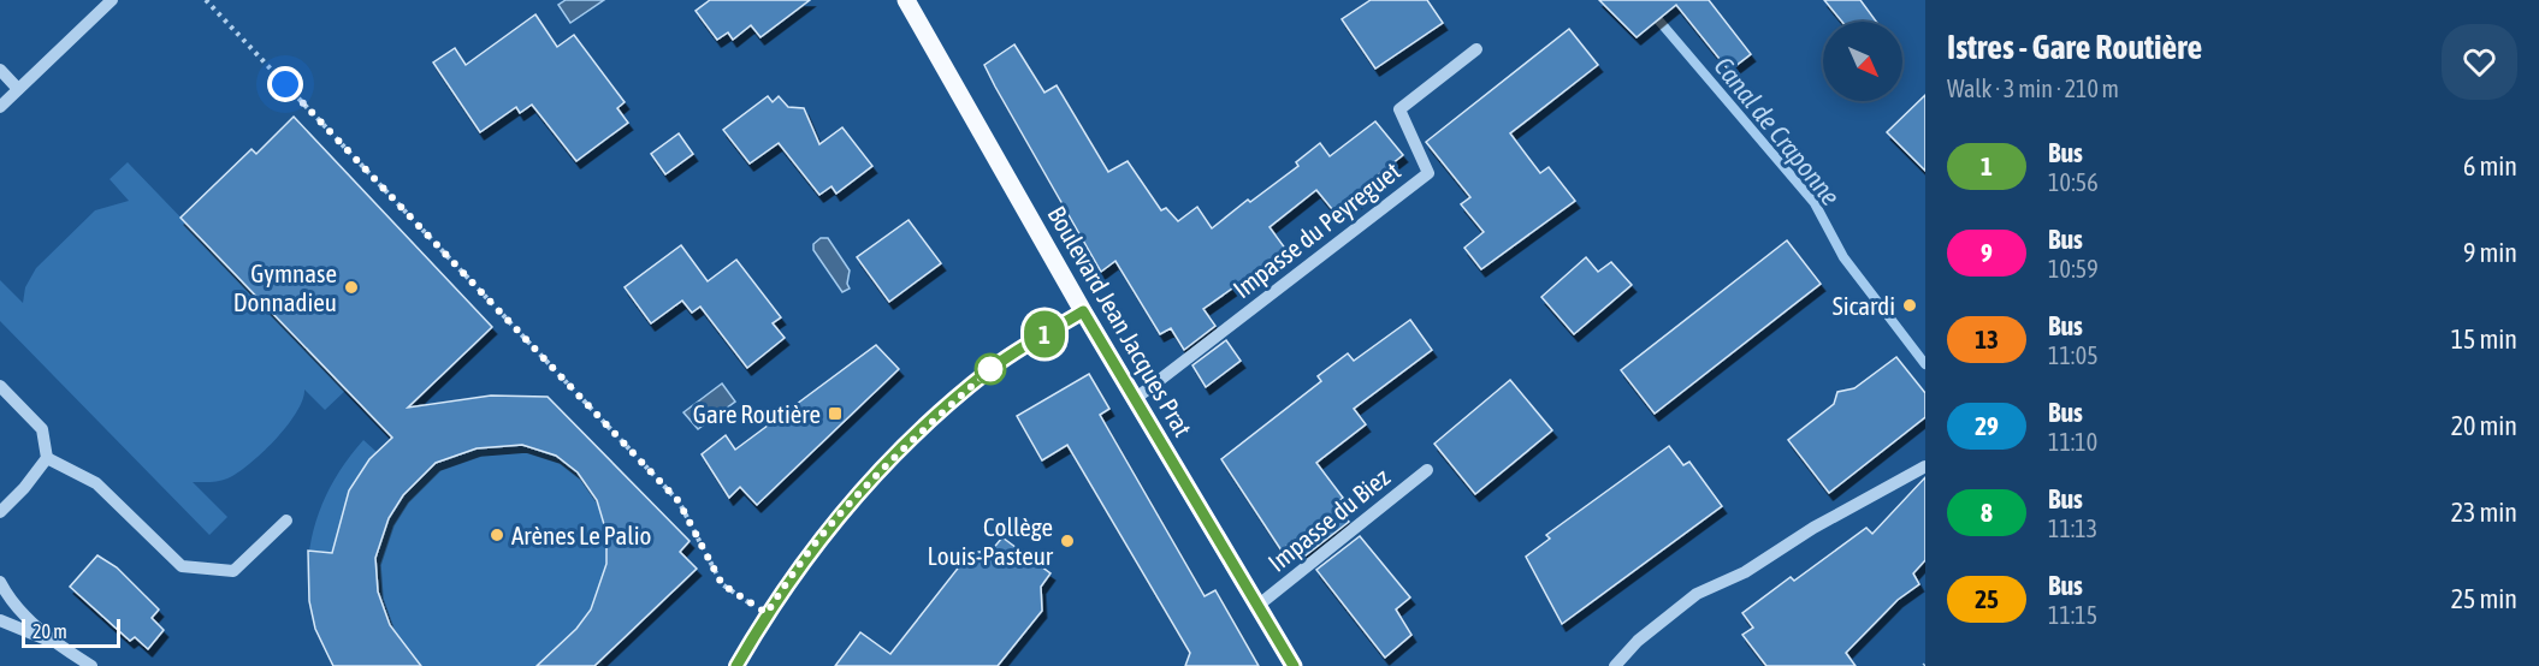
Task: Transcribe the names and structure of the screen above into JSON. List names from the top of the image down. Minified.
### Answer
{"streets":{"main road":["Boulevard Jean Jacques Prat"],"street":["Impasse du Peyreguet","Impasse du Biez"]},"crossings":[["Impasse du Peyreguet","Boulevard Jean Jacques Prat"],["Boulevard Jean Jacques Prat","Impasse du Biez"]],"water":["Canal de Craponne"],"places":{"other":["Gymnase Donnadieu","Sicardi","Arènes Le Palio","Collège Louis-Pasteur"],"transit":["Gare Routière"]},"lines":["bus line 1"],"scale_bar":"20 m","north":"bottom right","page":{"on_map":"1","heading":["Istres - Gare Routière","Walk · 3 min · 210 m"],"list":[{"mark":"1","name":"Bus","note":"10:56","value":"6 min"},{"mark":"9","name":"Bus","note":"10:59","value":"9 min"},{"mark":"13","name":"Bus","note":"11:05","value":"15 min"},{"mark":"29","name":"Bus","note":"11:10","value":"20 min"},{"mark":"8","name":"Bus","note":"11:13","value":"23 min"},{"mark":"25","name":"Bus","note":"11:15","value":"25 min"}],"scale":"20 m"}}
